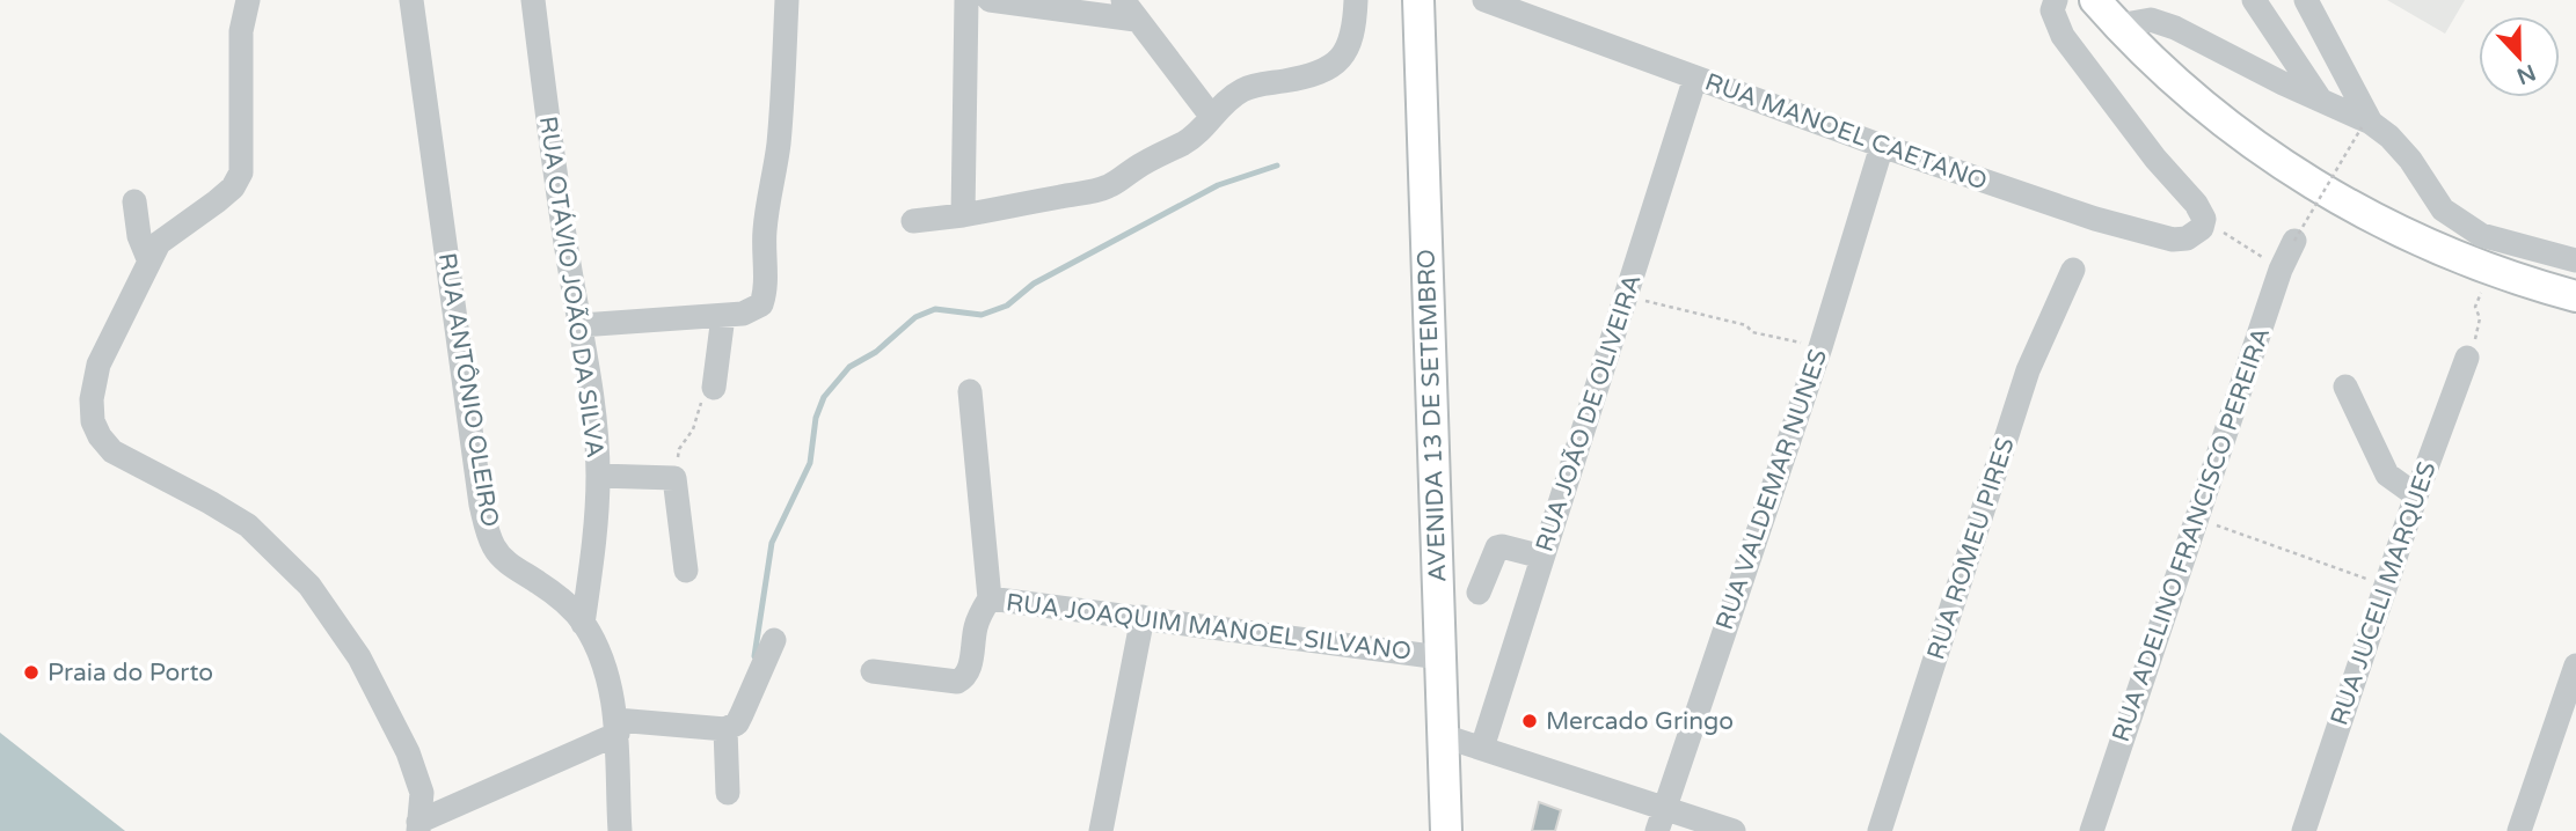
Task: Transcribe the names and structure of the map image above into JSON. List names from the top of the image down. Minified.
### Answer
{"streets":{"main road":["AVENIDA 13 DE SETEMBRO"],"street":["RUA MANOEL CAETANO","RUA OTÁVIO JOÃO DA SILVA","RUA ANTÔNIO OLEIRO","RUA JOÃO DE OLIVEIRA","RUA VALDEMAR NUNES","RUA ADELINO FRANCISCO PEREIRA","RUA ROMEU PIRES","RUA JUCELI MARQUES","RUA JOAQUIM MANOEL SILVANO"]},"crossings":[["RUA MANOEL CAETANO","RUA JOÃO DE OLIVEIRA"],["RUA MANOEL CAETANO","RUA VALDEMAR NUNES"],["RUA OTÁVIO JOÃO DA SILVA","RUA ANTÔNIO OLEIRO"],["AVENIDA 13 DE SETEMBRO","RUA JOAQUIM MANOEL SILVANO"]],"places":["Praia do Porto","Mercado Gringo"],"north":"bottom"}
